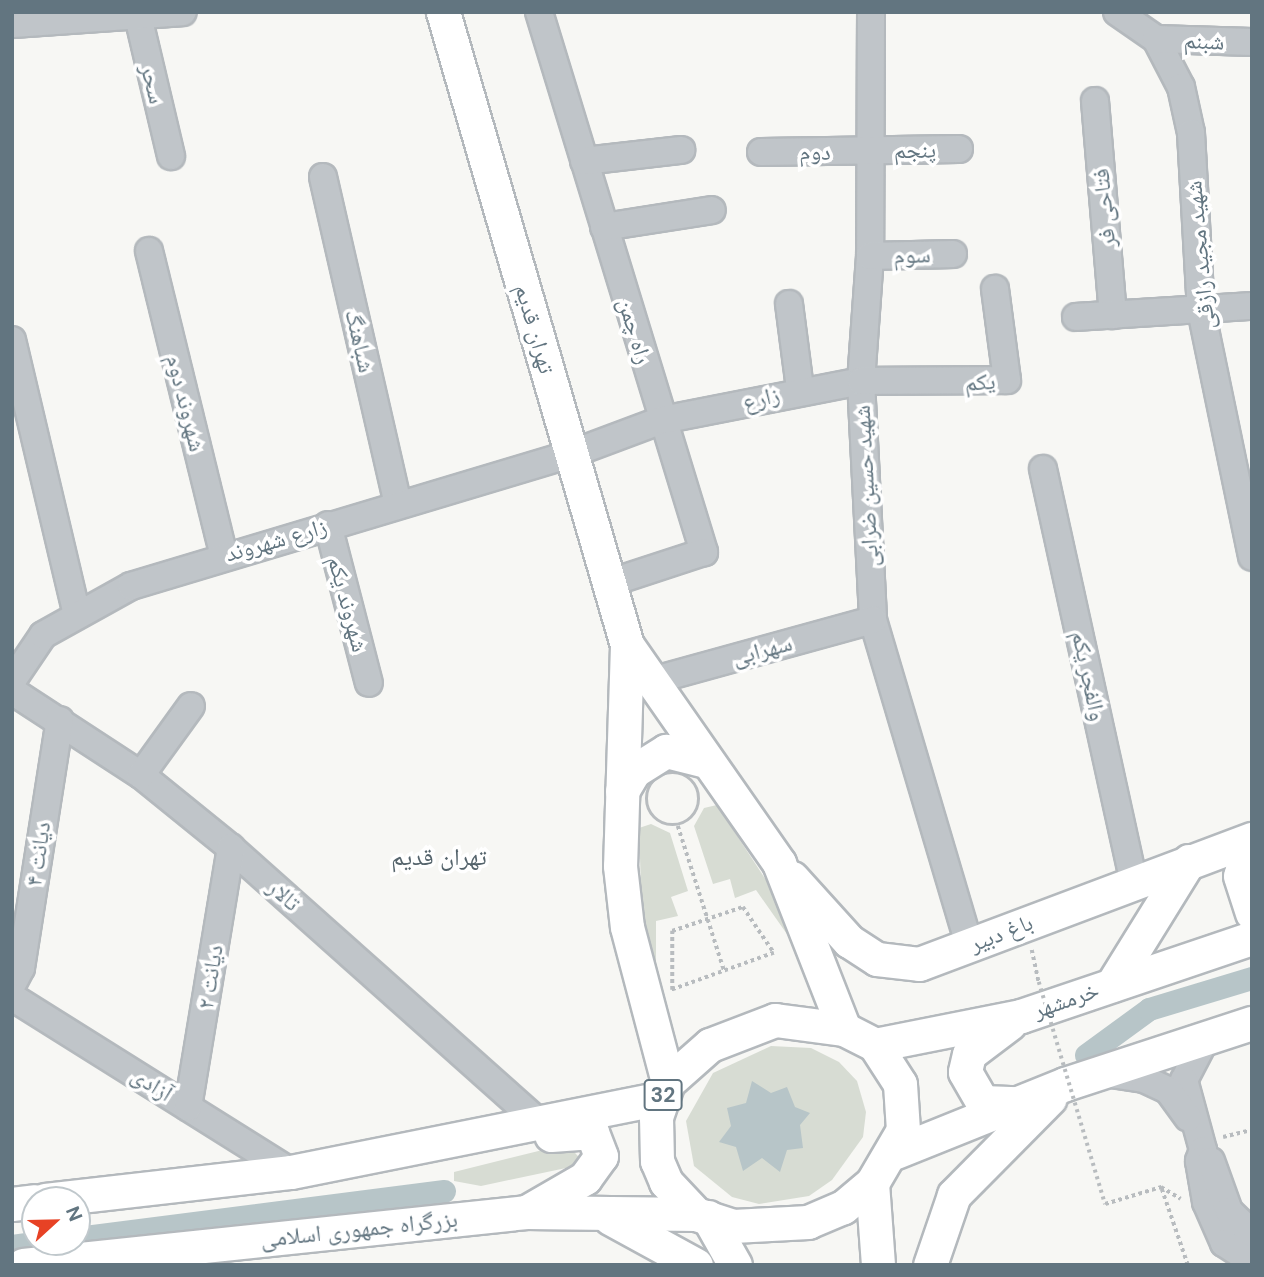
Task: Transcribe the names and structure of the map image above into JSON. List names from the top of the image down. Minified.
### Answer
{"streets":{"main road":["تهران قدیم","باغ دبیر","خرمشهر","32","بزرگراه جمهوری اسلامی"],"street":["شبنم","سحر","پنجم","دوم","فتاحی فر","سوم","شهید مجید رازقی","راه چمن","شباهنگ","یکم","زارع","شهروند دوم","شهید حسین ضرابی","زارع شهروند","شهروند یکم","سهرابی","والفجر یکم","دیانت ۴","تالار","دیانت ۲","آزادی"]},"crossings":[["شبنم","شهید مجید رازقی"],["پنجم","دوم"],["پنجم","شهید حسین ضرابی"],["دوم","شهید حسین ضرابی"],["سوم","شهید حسین ضرابی"],["تهران قدیم","راه چمن"],["تهران قدیم","زارع"],["تهران قدیم","زارع شهروند"],["راه چمن","زارع"],["شباهنگ","زارع شهروند"],["یکم","زارع"],["یکم","شهید حسین ضرابی"],["زارع","شهید حسین ضرابی"],["زارع","زارع شهروند"],["شهروند دوم","زارع شهروند"],["شهید حسین ضرابی","سهرابی"],["شهید حسین ضرابی","باغ دبیر"],["زارع شهروند","شهروند یکم"],["والفجر یکم","باغ دبیر"],["دیانت ۴","تالار"],["تالار","دیانت ۲"],["تالار","32"],["دیانت ۲","آزادی"],["خرمشهر","32"],["خرمشهر","بزرگراه جمهوری اسلامی"],["آزادی","32"],["32","بزرگراه جمهوری اسلامی"]],"districts":["تهران قدیم"],"north":"right"}
